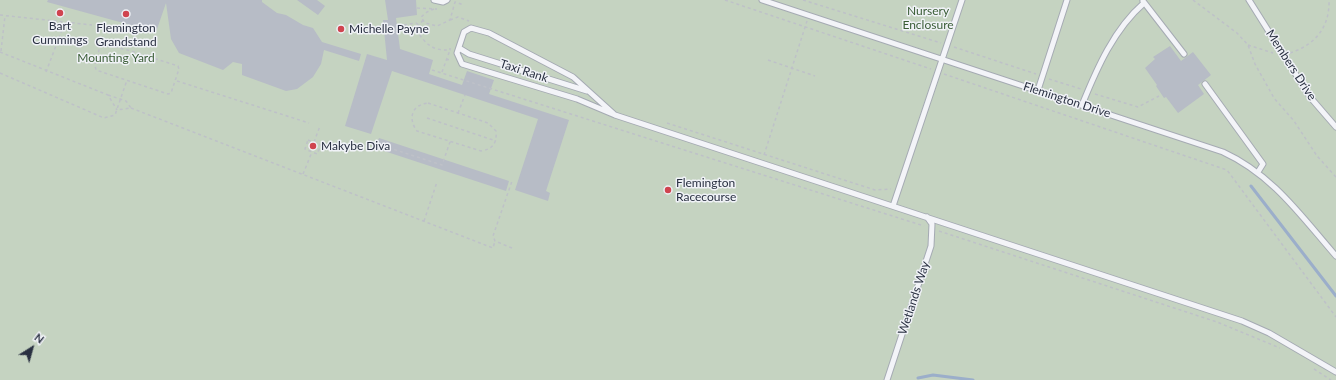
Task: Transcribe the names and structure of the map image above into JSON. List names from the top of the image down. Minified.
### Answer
{"streets":{"lane":["Members Drive","Taxi Rank","Flemington Drive","Wetlands Way"]},"parks":["Nursery Enclosure","Mounting Yard"],"places":["Bart Cummings","Flemington Grandstand","Michelle Payne","Makybe Diva","Flemington Racecourse"],"north":"top right"}
